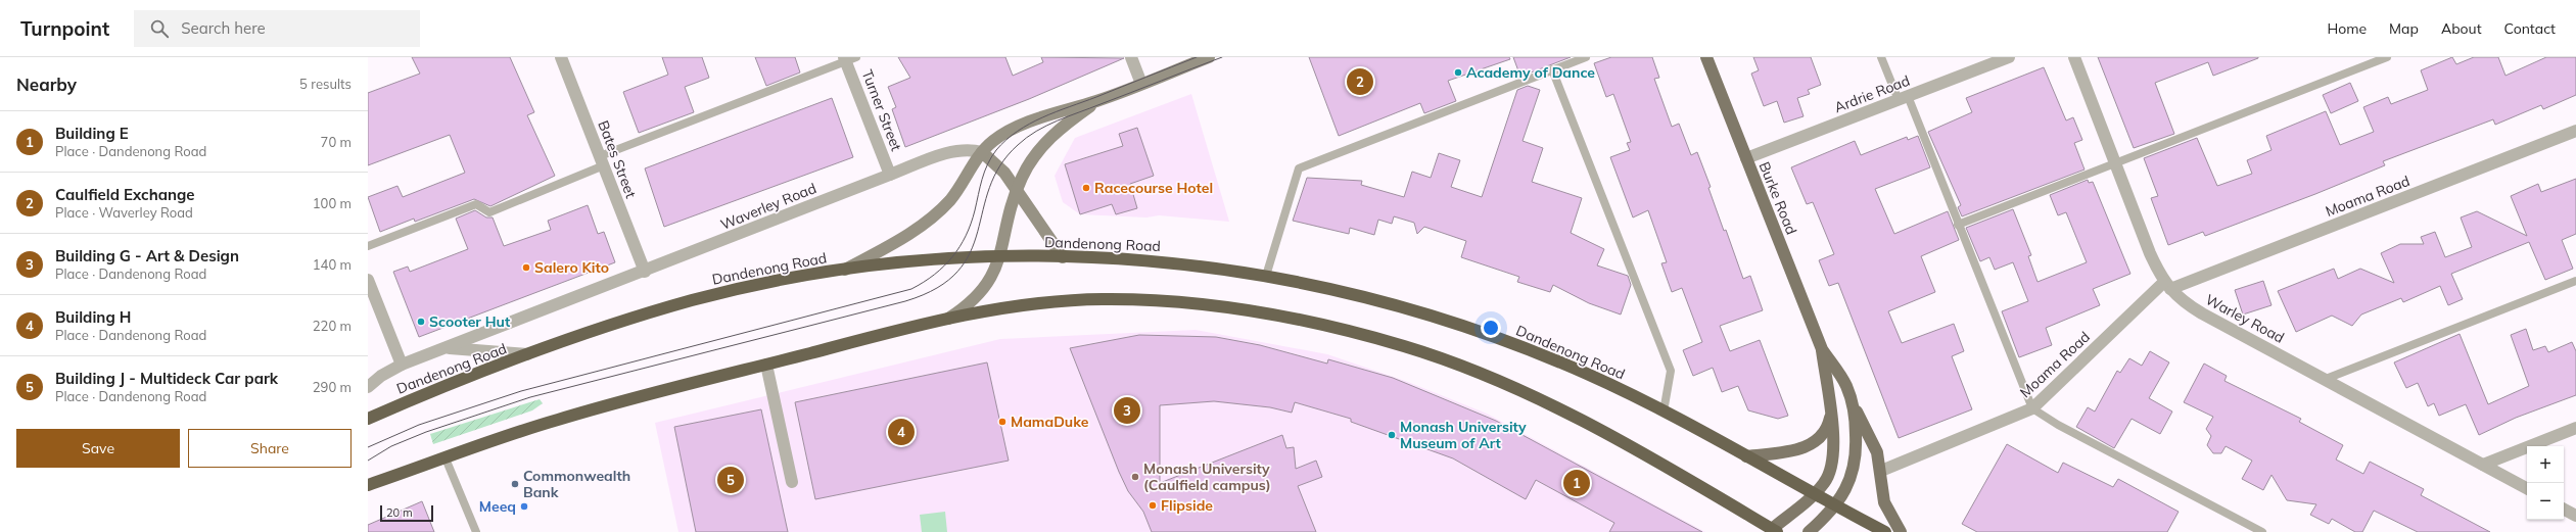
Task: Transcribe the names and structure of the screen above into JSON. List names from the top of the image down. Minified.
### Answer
{"streets":{"highway":["Dandenong Road"],"main road":["Burke Road"],"street":["Ardrie Road","Turner Street","Bates Street","Moama Road","Waverley Road","Warley Road"]},"crossings":[["Ardrie Road","Burke Road"],["Turner Street","Waverley Road"],["Bates Street","Waverley Road"],["Moama Road","Warley Road"],["Burke Road","Dandenong Road"],["Waverley Road","Dandenong Road"]],"places":["Academy of Dance","Racecourse Hotel","Salero Kito","Scooter Hut","MamaDuke","Monash University Museum of Art","Monash University (Caulfield campus)","Commonwealth Bank","Flipside","Meeq"],"scale_bar":"20 m","page":{"header":"Turnpoint","search":"Search here","nav":["Home","Map","About","Contact"],"heading":["Nearby","5 results"],"pins":["2","3","4","5","1"],"list":[{"mark":"1","name":"Building E","note":"Place · Dandenong Road","value":"70 m"},{"mark":"2","name":"Caulfield Exchange","note":"Place · Waverley Road","value":"100 m"},{"mark":"3","name":"Building G - Art & Design","note":"Place · Dandenong Road","value":"140 m"},{"mark":"4","name":"Building H","note":"Place · Dandenong Road","value":"220 m"},{"mark":"5","name":"Building J - Multideck Car park","note":"Place · Dandenong Road","value":"290 m"}],"buttons":["Save","Share"],"map_buttons":["+","−"],"scale":"20 m"}}
